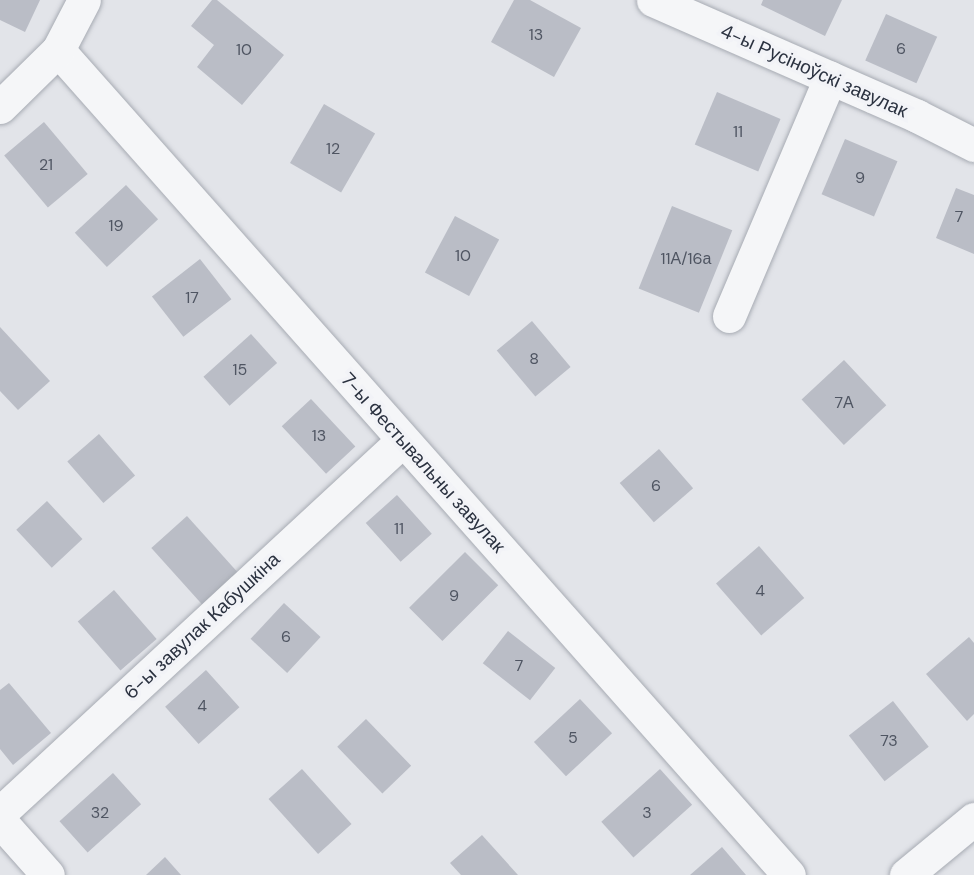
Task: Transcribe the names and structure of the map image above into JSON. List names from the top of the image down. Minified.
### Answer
{"streets":{"street":["4-ы Русіноўскі завулак","7-ы Фестывальны завулак","6-ы завулак Кабушкіна"]},"crossings":[["7-ы Фестывальны завулак","6-ы завулак Кабушкіна"]],"house_numbers":["13","6","10","11","12","21","9","7","19","10","11А/16а","17","8","15","7А","13","6","11","4","9","6","7","4","5","73","32","3"]}
